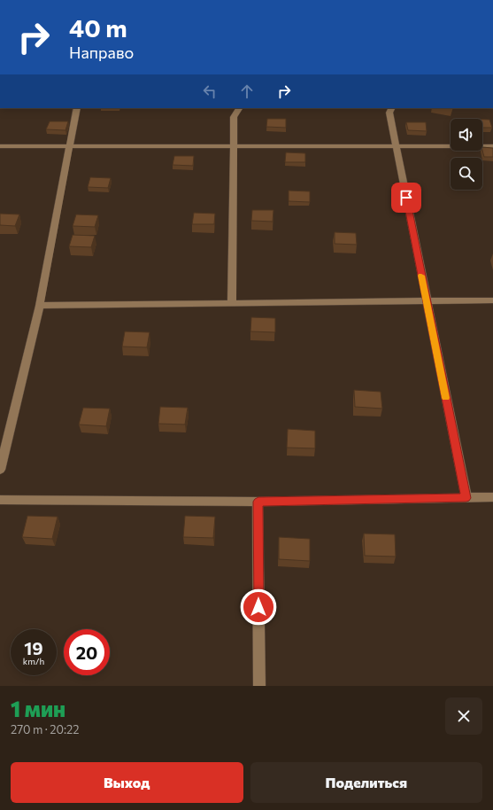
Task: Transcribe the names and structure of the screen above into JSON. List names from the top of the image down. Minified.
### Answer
{"page":{"turn":["40 m","Направо"],"speed":"19 km/h","limit":"20","heading":["1 мин","270 m · 20:22"],"buttons":["Выход","Поделиться"]}}
